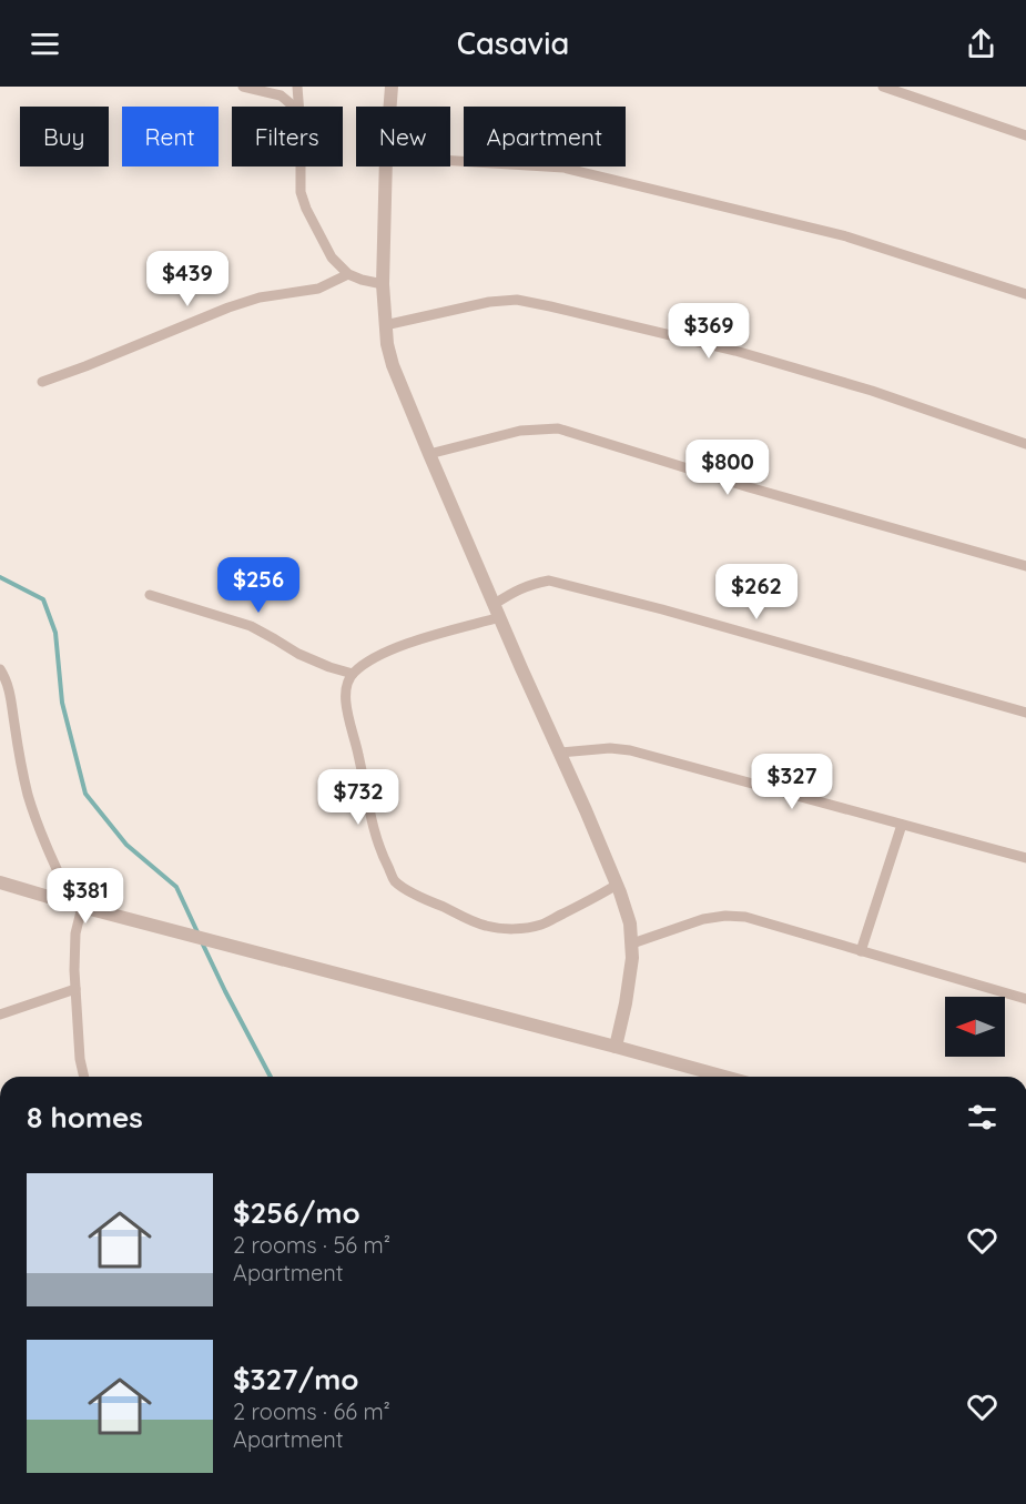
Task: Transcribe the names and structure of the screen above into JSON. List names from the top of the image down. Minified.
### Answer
{"north":"left","page":{"header":"Casavia","chip":["Buy","Rent","Filters","New","Apartment"],"price":["$439","$369","$800","$256","$262","$327","$732","$381"],"heading":"8 homes","list":[{"name":"$256/mo","note":"2 rooms · 56 m² · Apartment"},{"name":"$327/mo","note":"2 rooms · 66 m² · Apartment"}]}}
